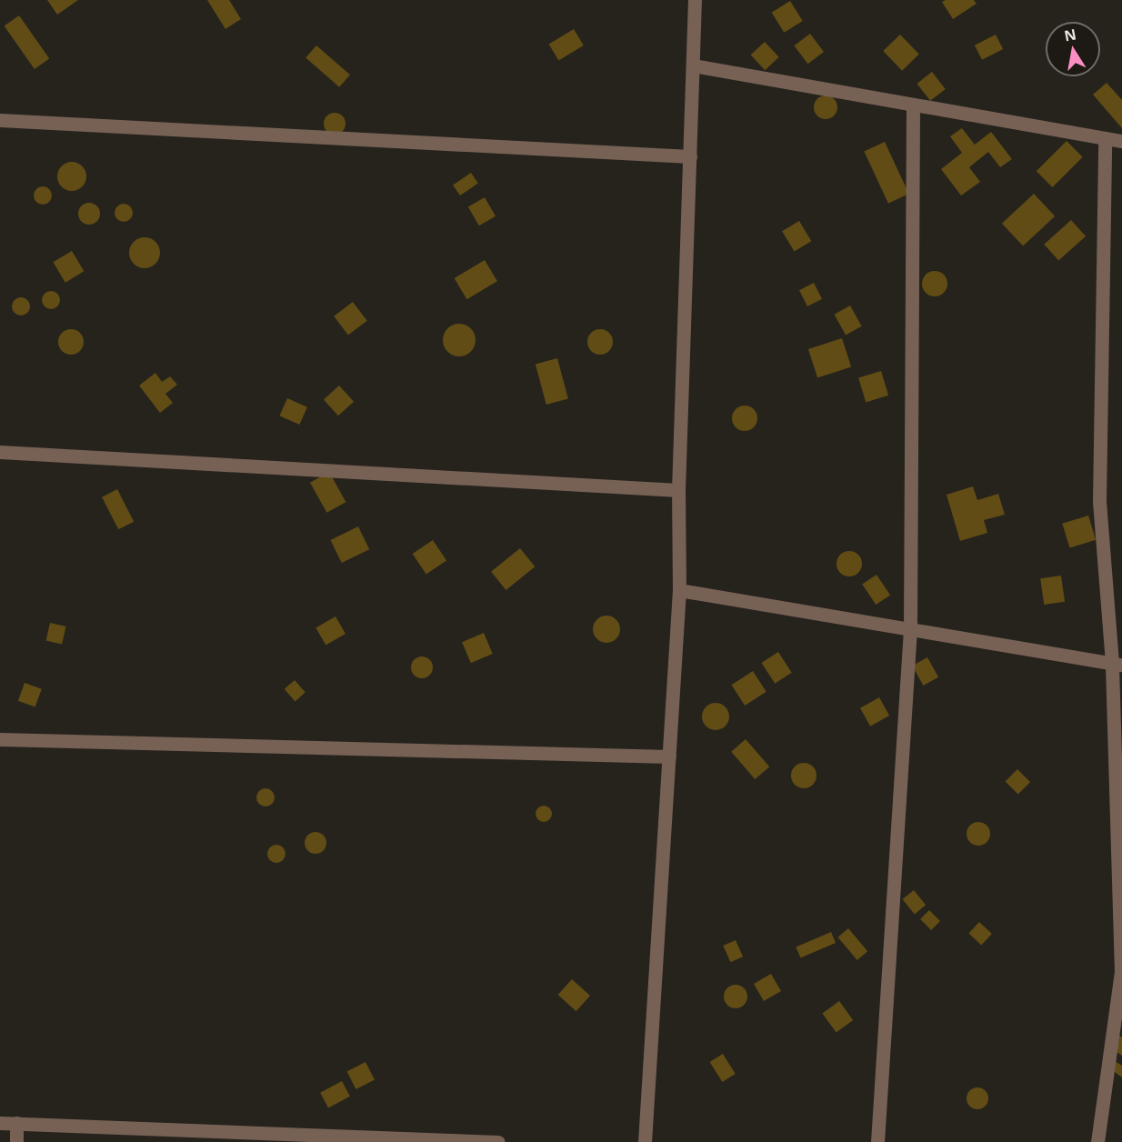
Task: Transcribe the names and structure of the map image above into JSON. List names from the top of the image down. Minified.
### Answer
{"north":"top"}
